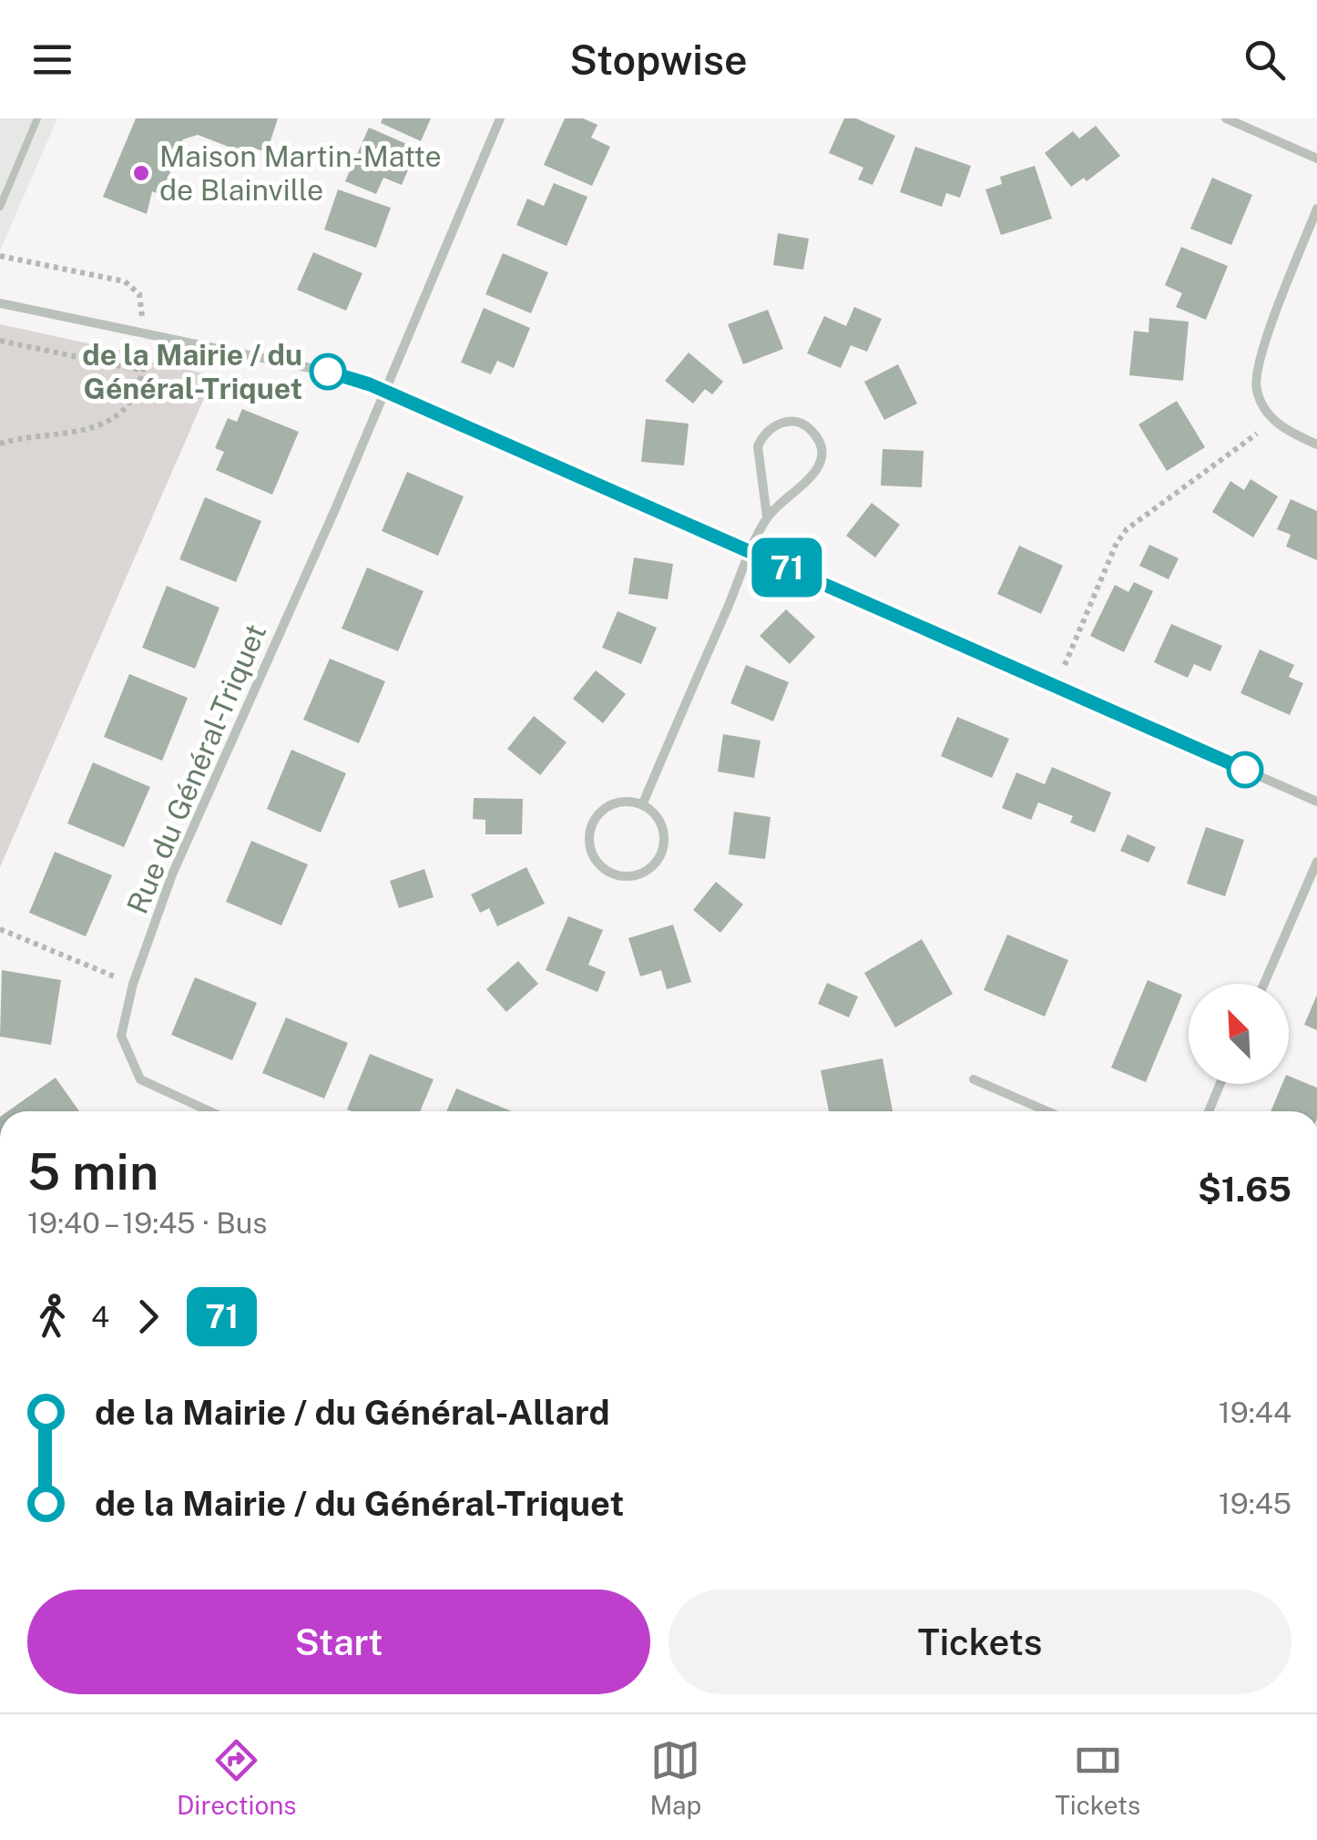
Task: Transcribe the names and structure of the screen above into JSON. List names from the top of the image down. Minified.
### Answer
{"streets":{"street":["Rue du Général-Triquet"]},"places":["Maison Martin-Matte de Blainville","de la Mairie / du Général-Triquet"],"lines":["bus line 71"],"north":"top left","page":{"header":"Stopwise","on_map":"71","heading":["5 min","19:40 – 19:45 · Bus","$1.65"],"legs":["4","71"],"list":[{"name":"de la Mairie / du Général-Allard","value":"19:44"},{"name":"de la Mairie / du Général-Triquet","value":"19:45"}],"buttons":["Start","Tickets"],"tabs":["Directions","Map","Tickets"]}}
